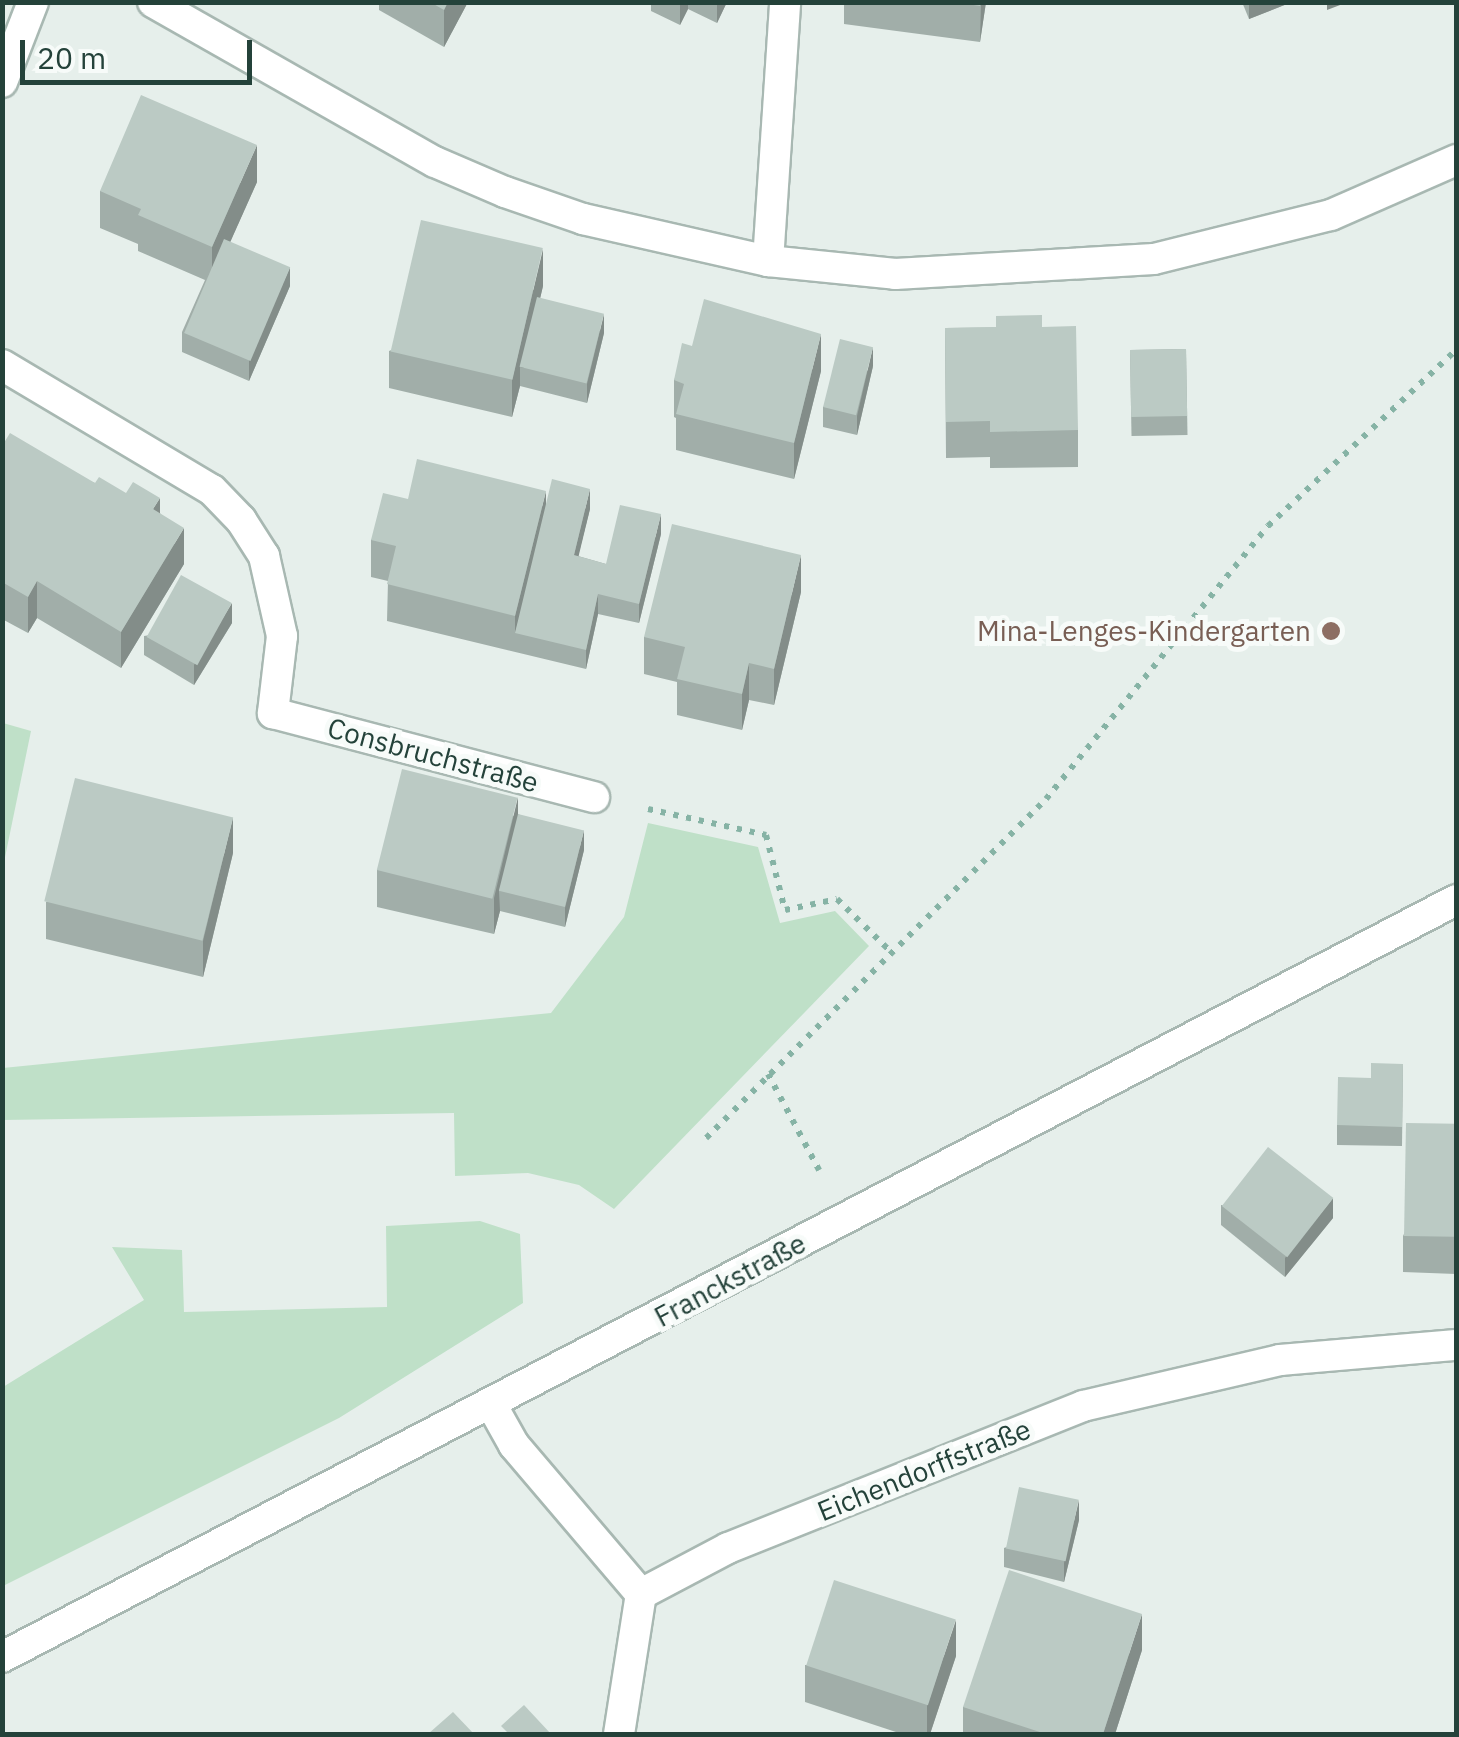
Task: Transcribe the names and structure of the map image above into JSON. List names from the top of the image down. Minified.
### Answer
{"streets":{"street":["Consbruchstraße","Franckstraße","Eichendorffstraße"]},"places":["Mina-Lenges-Kindergarten"],"scale_bar":"20 m"}
